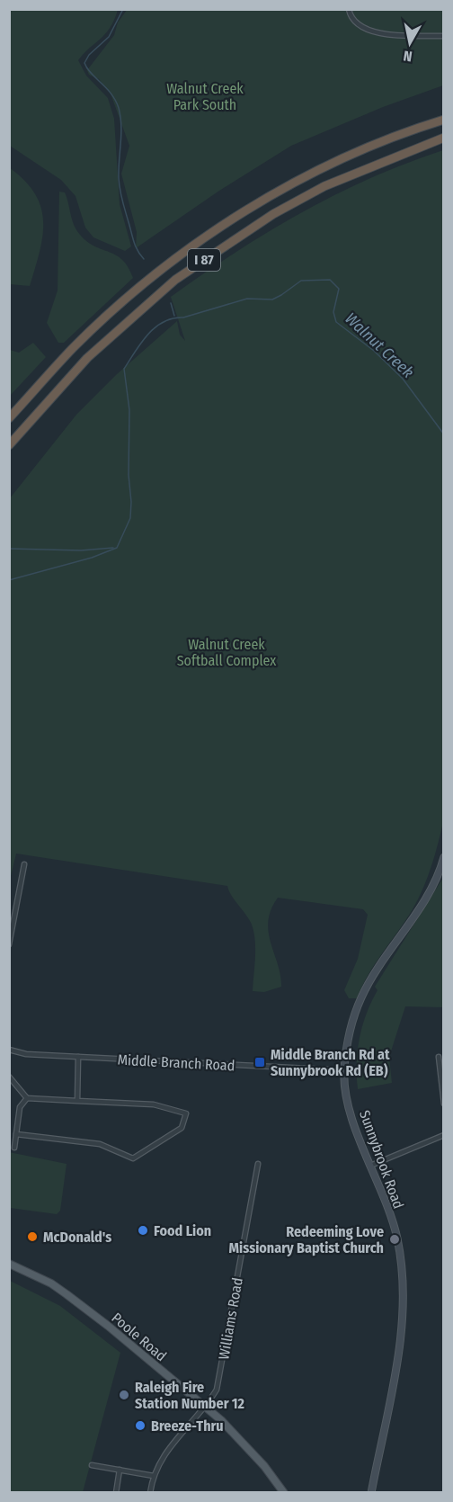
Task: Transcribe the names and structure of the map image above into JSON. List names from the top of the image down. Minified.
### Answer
{"streets":{"highway":["I 87"],"main road":["Sunnybrook Road","Poole Road"],"street":["Middle Branch Road","Williams Road"]},"crossings":[["Middle Branch Road","Sunnybrook Road"],["Williams Road","Poole Road"]],"water":["Walnut Creek"],"parks":["Walnut Creek Park South","Walnut Creek Softball Complex"],"places":{"transit":["Middle Branch Rd at Sunnybrook Rd (EB)"],"other":["Food Lion","McDonald's","Redeeming Love Missionary Baptist Church","Raleigh Fire Station Number 12","Breeze-Thru"]},"north":"bottom"}
